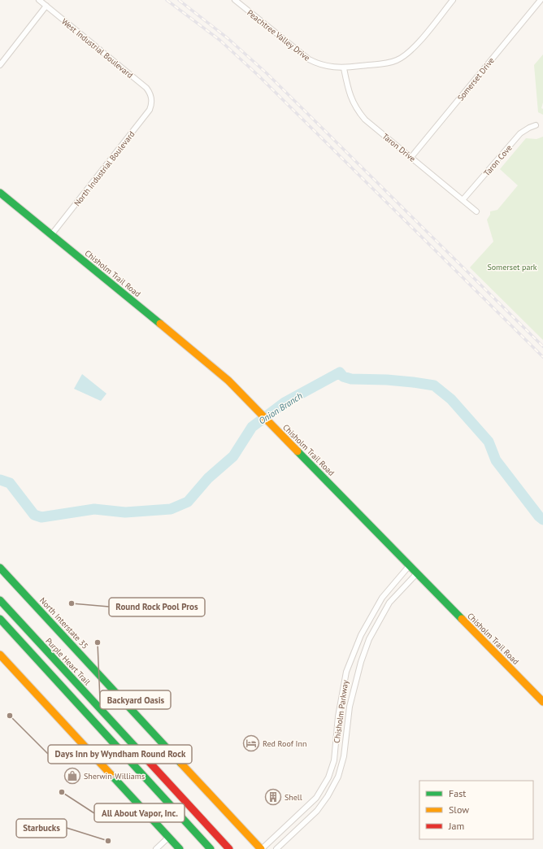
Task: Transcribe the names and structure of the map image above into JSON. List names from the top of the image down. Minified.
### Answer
{"streets":{"main road":["Chisholm Trail Road","North Interstate 35","Purple Heart Trail"],"street":["Peachtree Valley Drive","West Industrial Boulevard","Somerset Drive","Taron Drive","Taron Cove","North Industrial Boulevard","Chisholm Parkway"]},"crossings":[["Peachtree Valley Drive","Taron Drive"],["West Industrial Boulevard","North Industrial Boulevard"],["Somerset Drive","Taron Drive"],["Taron Drive","Taron Cove"],["North Industrial Boulevard","Chisholm Trail Road"],["Chisholm Trail Road","Chisholm Parkway"],["North Interstate 35","Chisholm Parkway"]],"water":["Onion Branch"],"parks":["Somerset park"],"places":{"other":["Round Rock Pool Pros","Backyard Oasis","Days Inn by Wyndham Round Rock","All About Vapor, Inc.","Starbucks"],"hotel":["Red Roof Inn"],"shop":["Sherwin-Williams"],"building":["Shell"]},"legend":["Fast","Slow","Jam"]}
